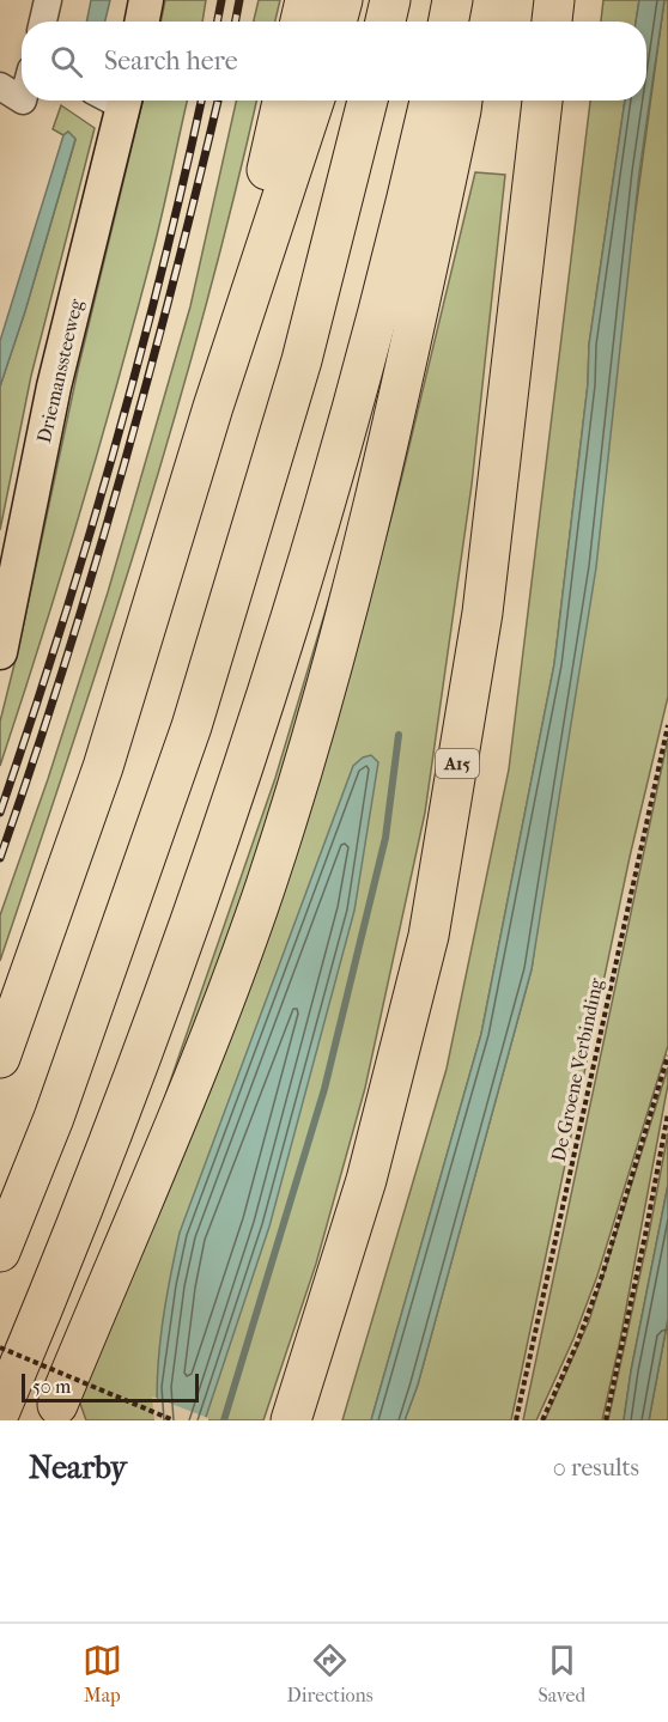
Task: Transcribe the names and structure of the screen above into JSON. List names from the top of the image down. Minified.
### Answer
{"streets":{"highway":["A15"],"main road":["Driemanssteeweg"],"path":["De Groene Verbinding"]},"scale_bar":"50 m","page":{"search":"Search here","scale":"50 m","heading":["Nearby","0 results"],"nav":["Map","Directions","Saved"]}}
